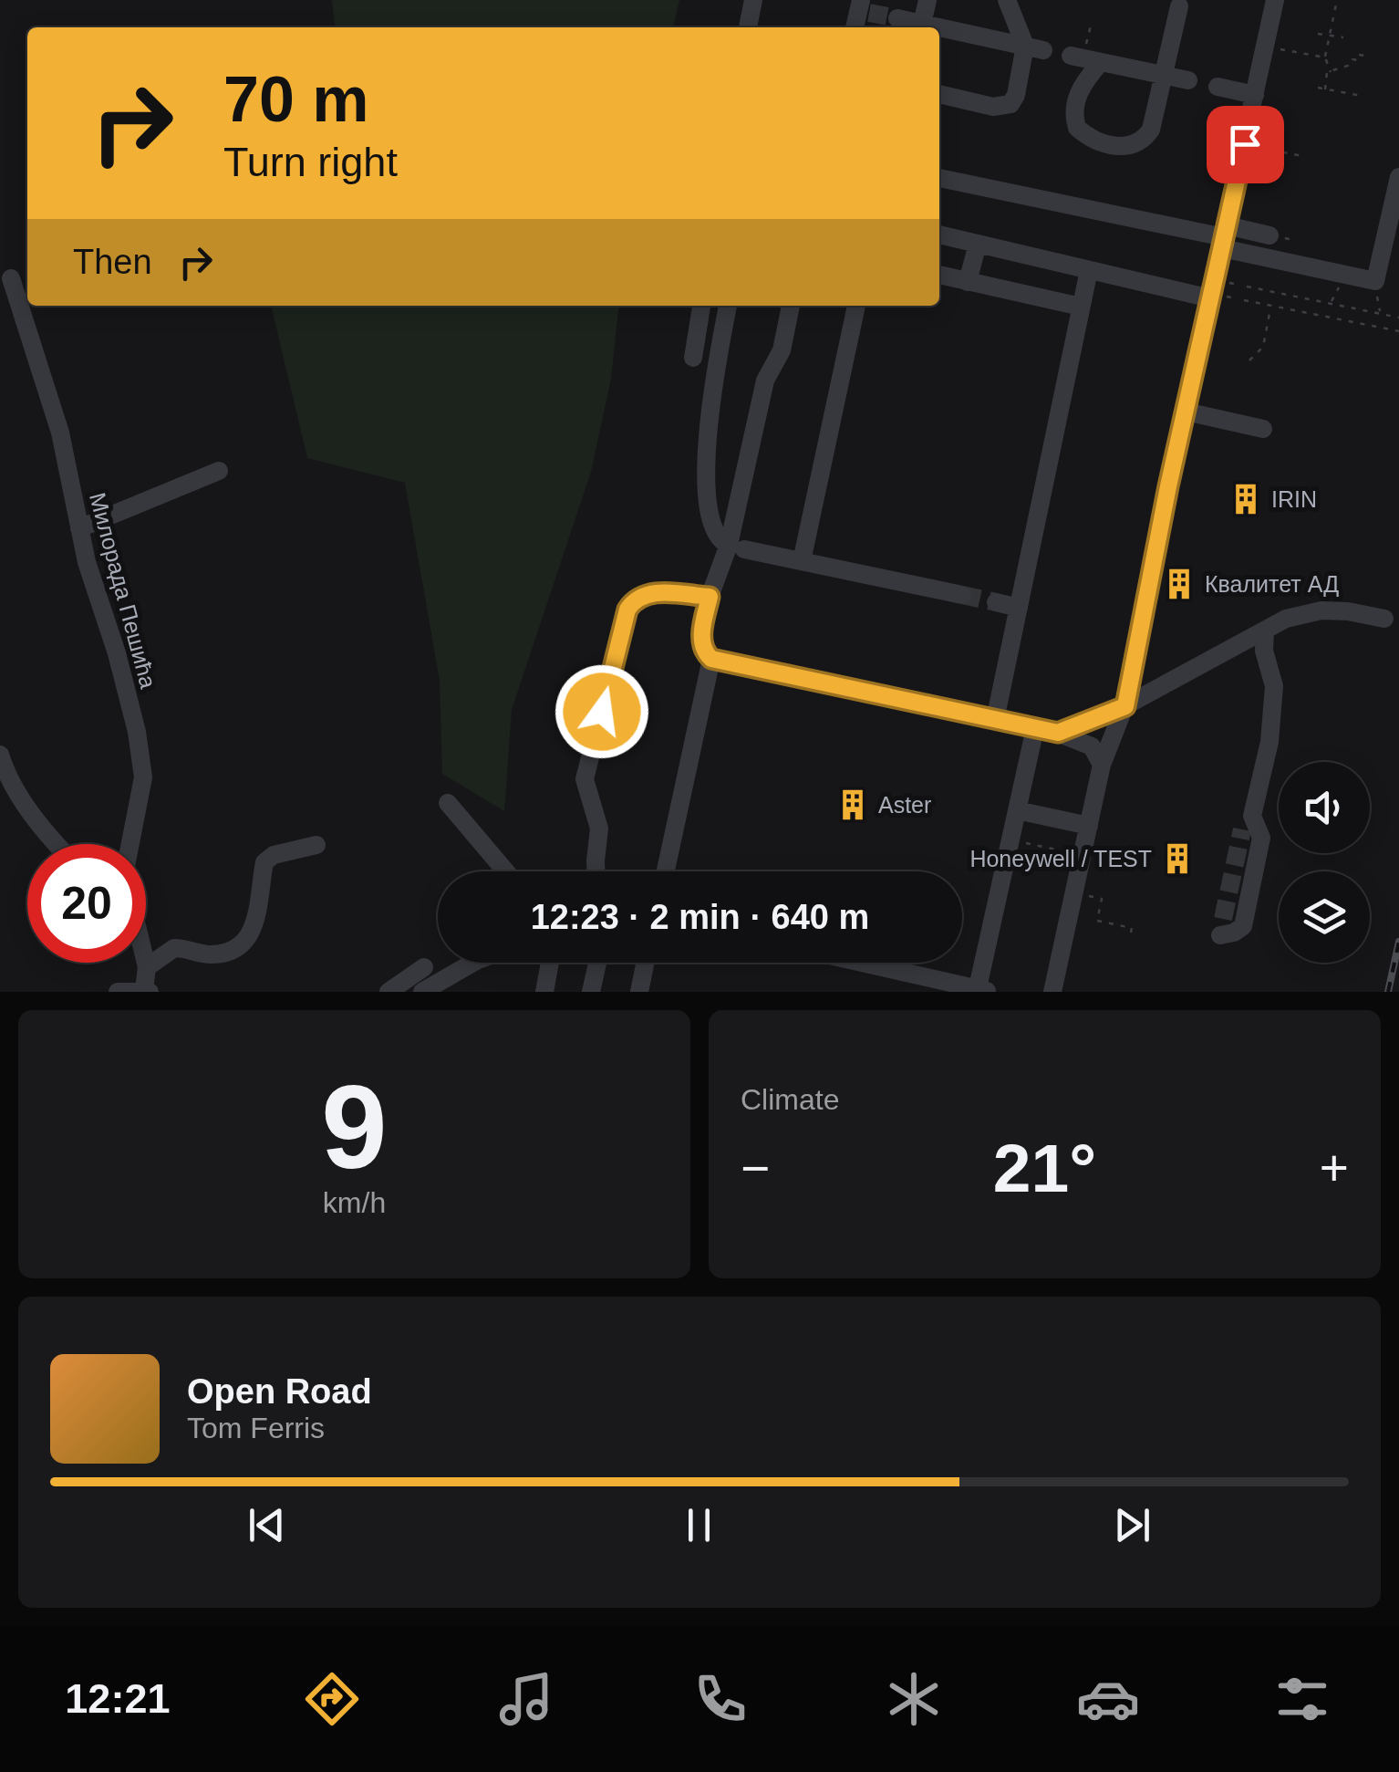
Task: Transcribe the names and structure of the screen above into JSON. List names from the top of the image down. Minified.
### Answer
{"streets":{"street":["Милорада Пешића"]},"places":{"building":["IRIN","Квалитет АД","Aster","Honeywell / TEST"]},"page":{"turn":["70 m","Turn right"],"then":"Then","limit":"20","trip":"12:23 · 2 min · 640 m","tile":[["9","km/h"],"Climate"],"heat":["−","21°","+"],"song":["Open Road","Tom Ferris"],"tabs":"12:21"}}
